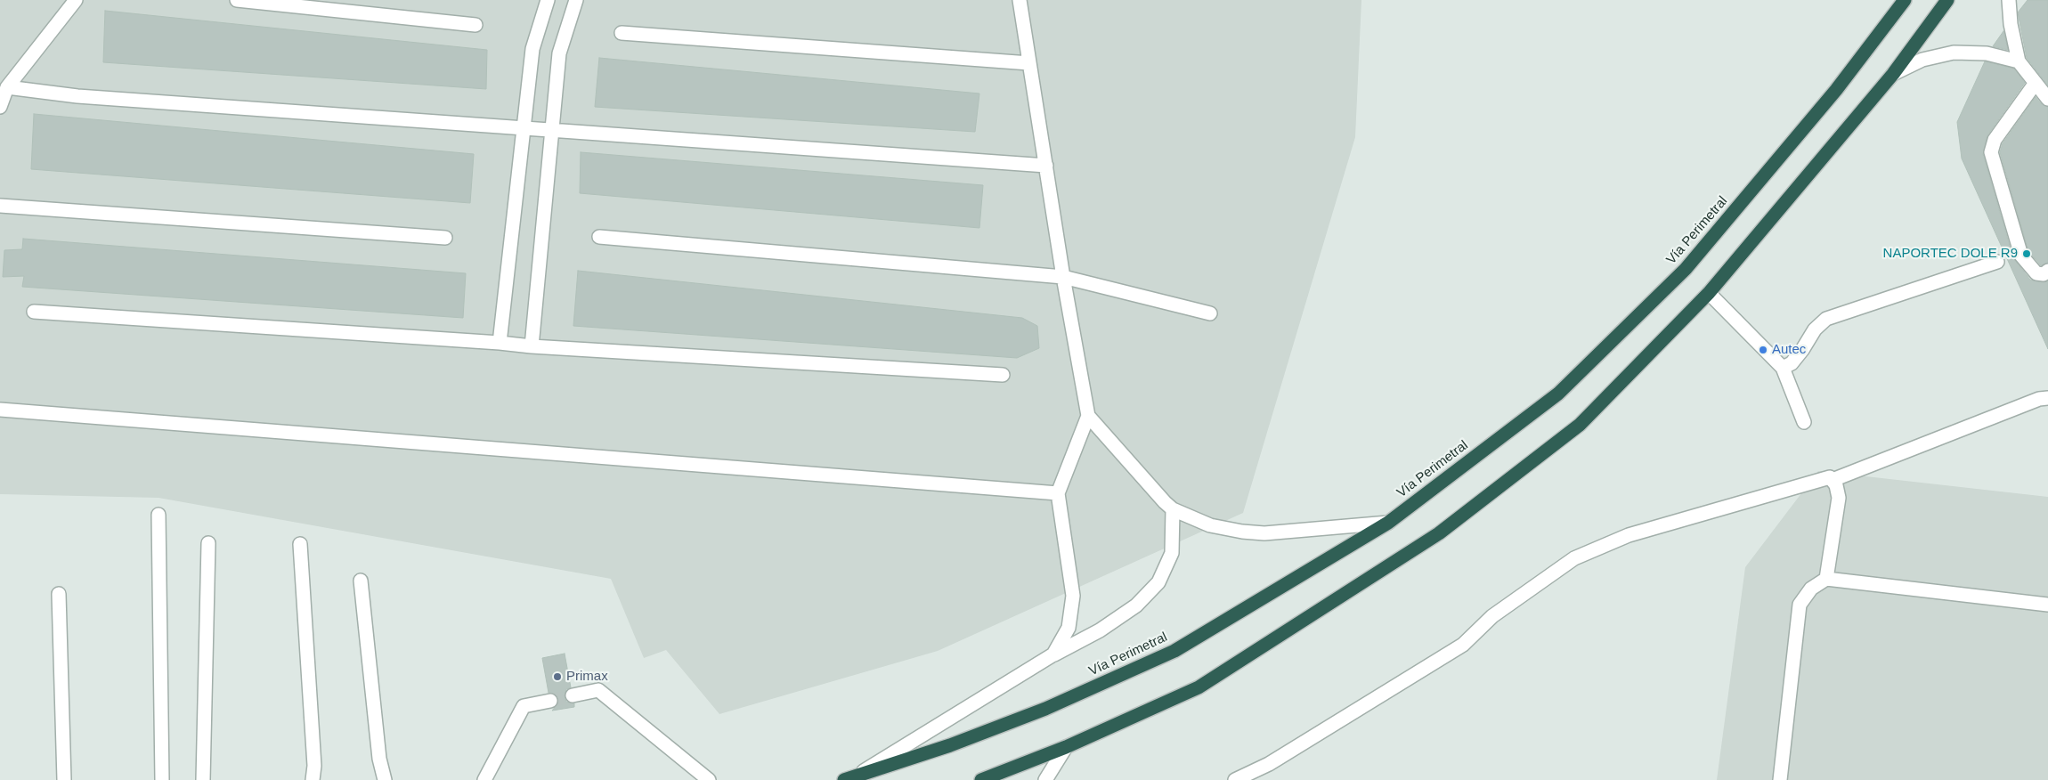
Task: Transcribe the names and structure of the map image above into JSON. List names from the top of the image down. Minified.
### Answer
{"streets":{"highway":["Vía Perimetral"]},"places":["NAPORTEC DOLE R9","Autec","Primax"]}
